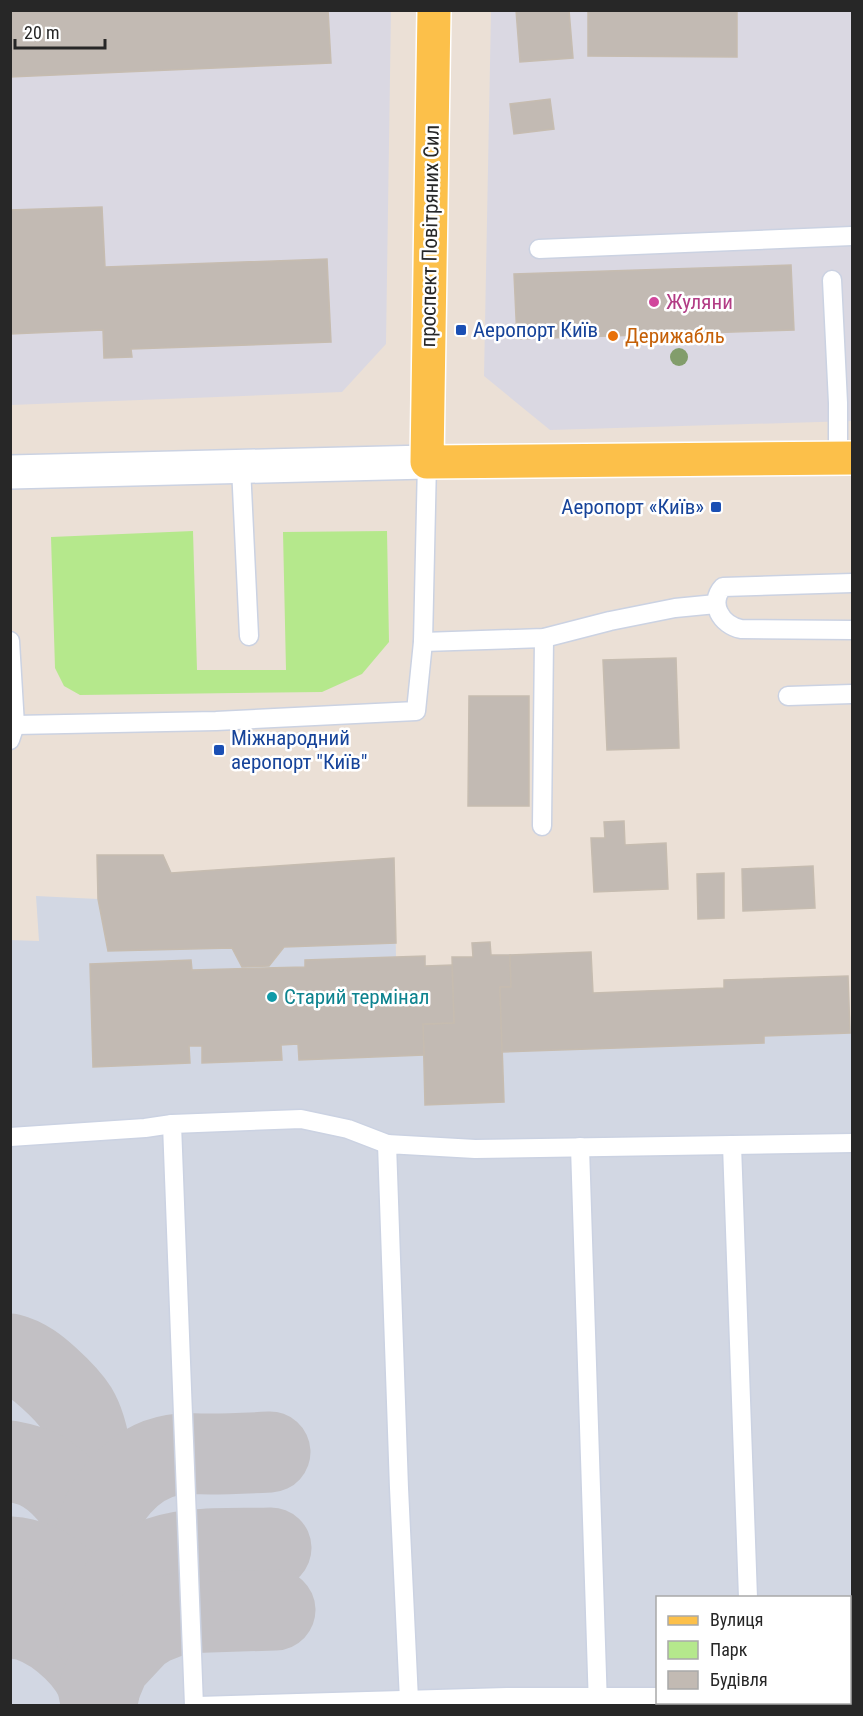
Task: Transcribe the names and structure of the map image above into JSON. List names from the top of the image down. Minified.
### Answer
{"streets":{"main road":["проспект Повітряних Сил"]},"places":{"other":["Жуляни","Дерижабль","Старий термінал"],"transit":["Аеропорт Київ","Аеропорт «Київ»","Міжнародний аеропорт \"Київ\""]},"legend":["Вулиця","Парк","Будівля"],"scale_bar":"20 m"}
